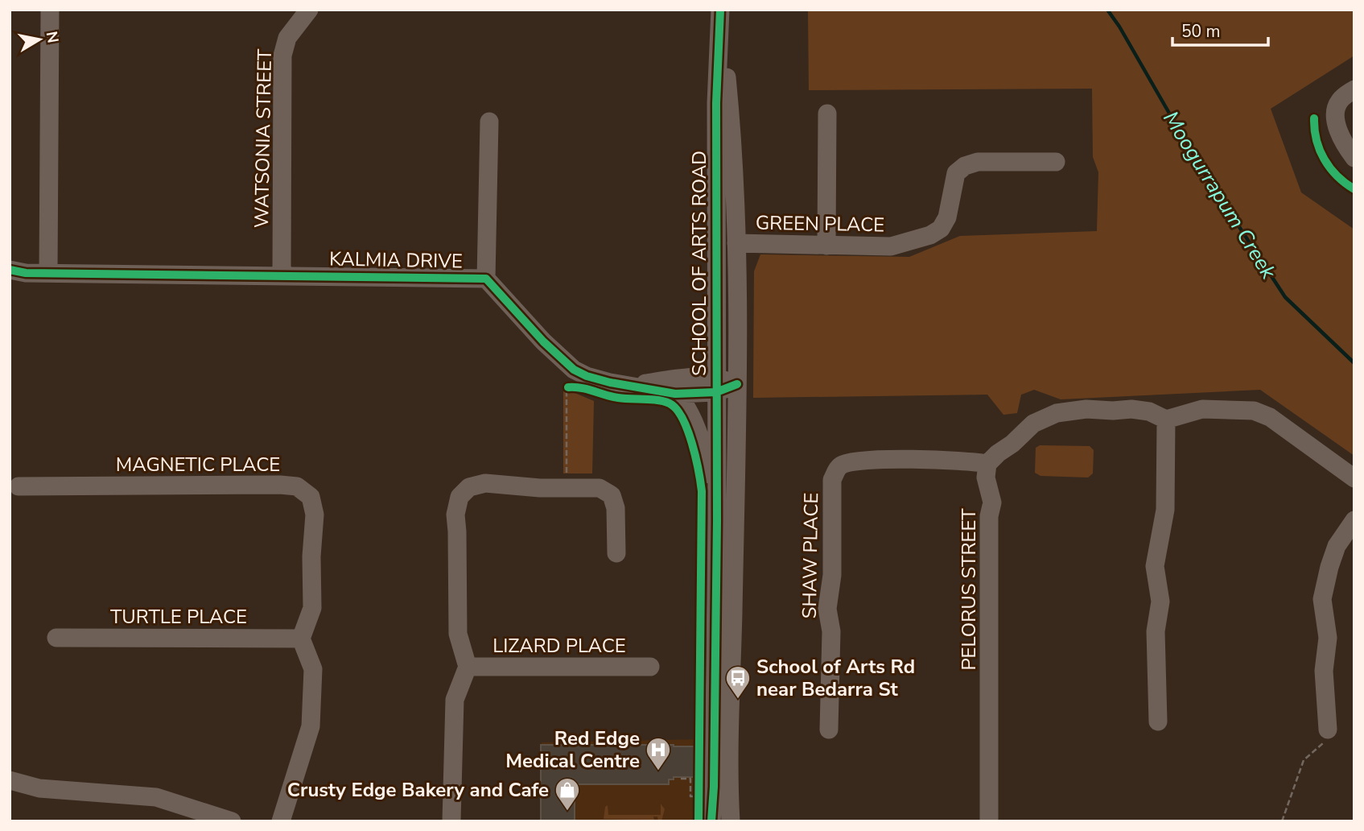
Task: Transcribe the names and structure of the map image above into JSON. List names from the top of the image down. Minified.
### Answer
{"streets":{"street":["WATSONIA STREET","GREEN PLACE","KALMIA DRIVE","SCHOOL OF ARTS ROAD","MAGNETIC PLACE","SHAW PLACE","PELORUS STREET","TURTLE PLACE","LIZARD PLACE"]},"crossings":[["WATSONIA STREET","KALMIA DRIVE"],["GREEN PLACE","SCHOOL OF ARTS ROAD"],["KALMIA DRIVE","SCHOOL OF ARTS ROAD"],["MAGNETIC PLACE","TURTLE PLACE"],["SHAW PLACE","PELORUS STREET"]],"water":["Moogurrapum Creek"],"places":{"bus stop":["School of Arts Rd near Bedarra St"],"hospital":["Red Edge Medical Centre"],"shop":["Crusty Edge Bakery and Cafe"]},"scale_bar":"50 m","north":"right"}
